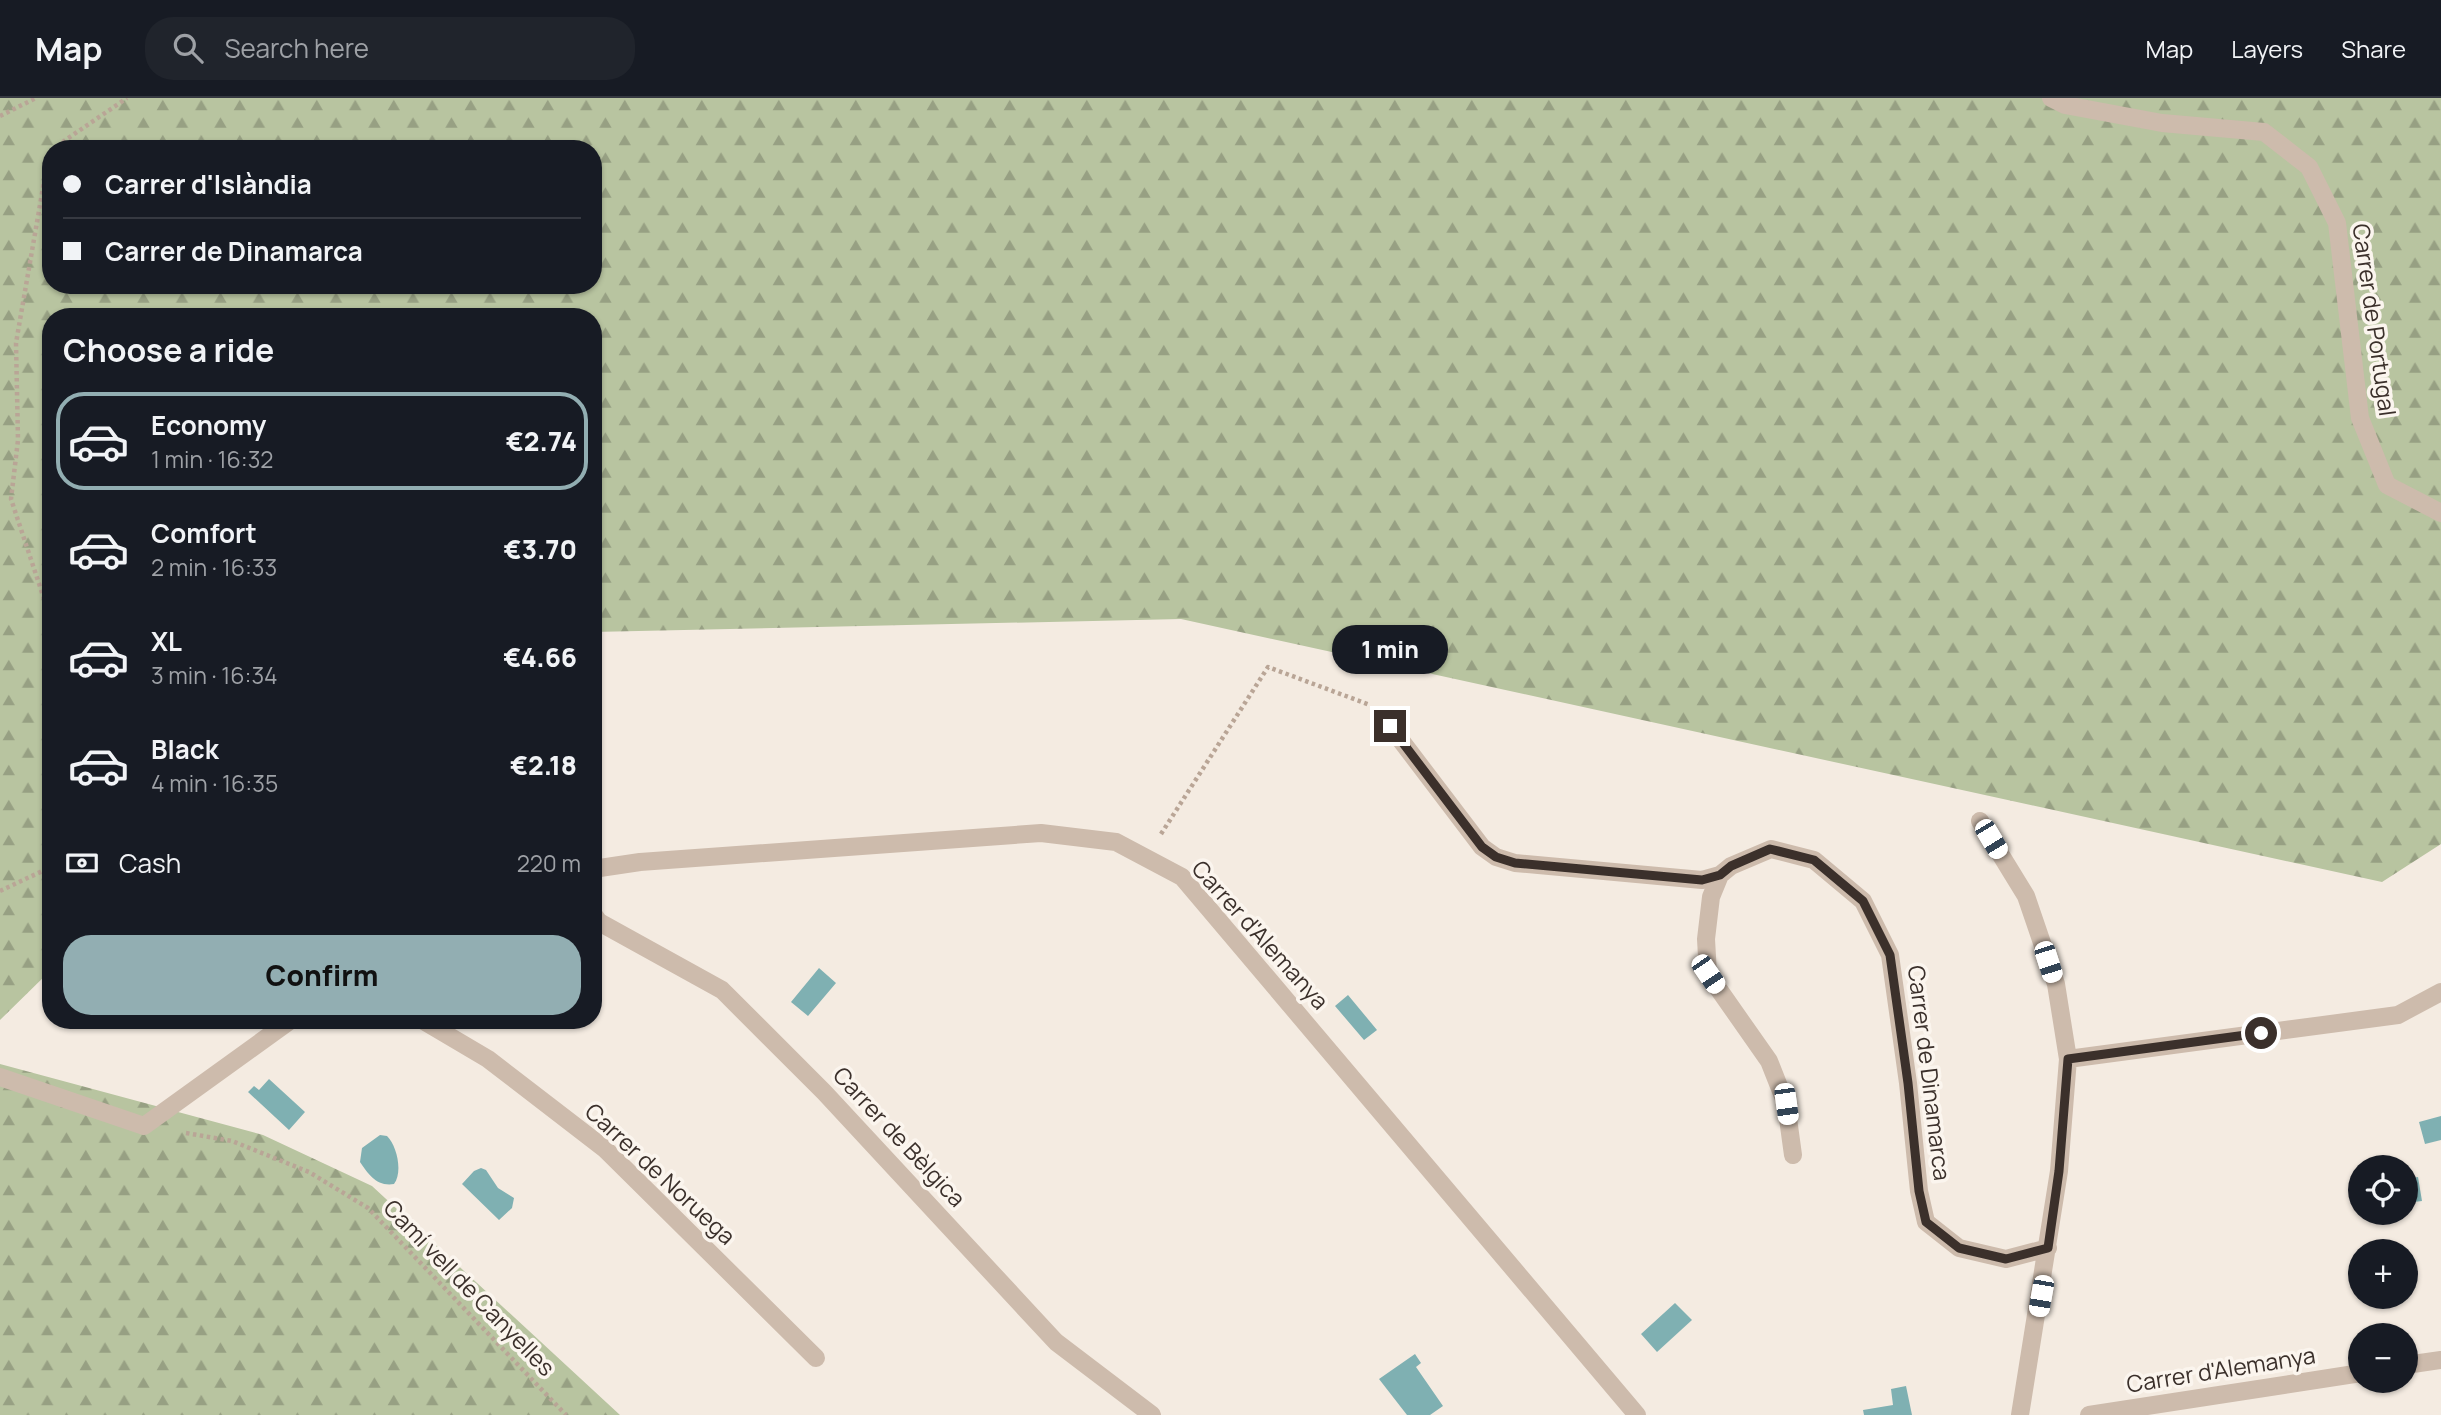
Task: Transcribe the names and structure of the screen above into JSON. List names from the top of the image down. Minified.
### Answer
{"streets":{"street":["Carrer de Portugal","Carrer d'Alemanya","Carrer de Dinamarca","Carrer de Bèlgica","Carrer de Noruega"],"path":["Camí vell de Canyelles"]},"page":{"header":"Map","search":"Search here","nav":["Map","Layers","Share"],"banner":["Carrer d'Islàndia","Carrer de Dinamarca"],"heading":"Choose a ride","list":[{"name":"Economy","note":"1 min · 16:32","value":"€2.74"},{"name":"Comfort","note":"2 min · 16:33","value":"€3.70"},{"name":"XL","note":"3 min · 16:34","value":"€4.66"},{"name":"Black","note":"4 min · 16:35","value":"€2.18"}],"bubble":"1 min","pay":["Cash","220 m"],"buttons":"Confirm","map_buttons":["+","−"]}}
